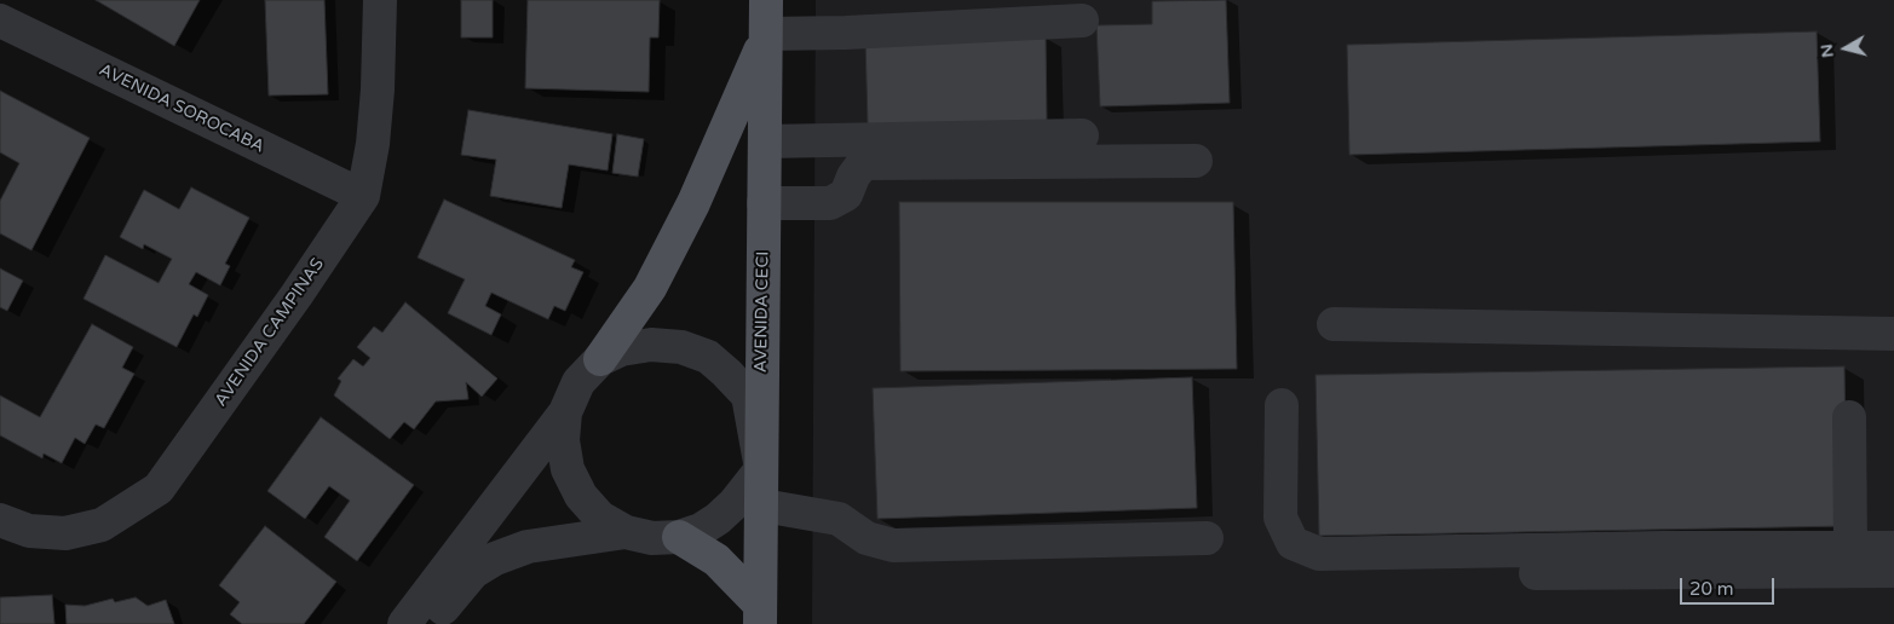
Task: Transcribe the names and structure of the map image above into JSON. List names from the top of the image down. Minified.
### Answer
{"streets":{"main road":["AVENIDA CECI"],"street":["AVENIDA SOROCABA","AVENIDA CAMPINAS"]},"crossings":[["AVENIDA SOROCABA","AVENIDA CAMPINAS"]],"scale_bar":"20 m","north":"left"}
